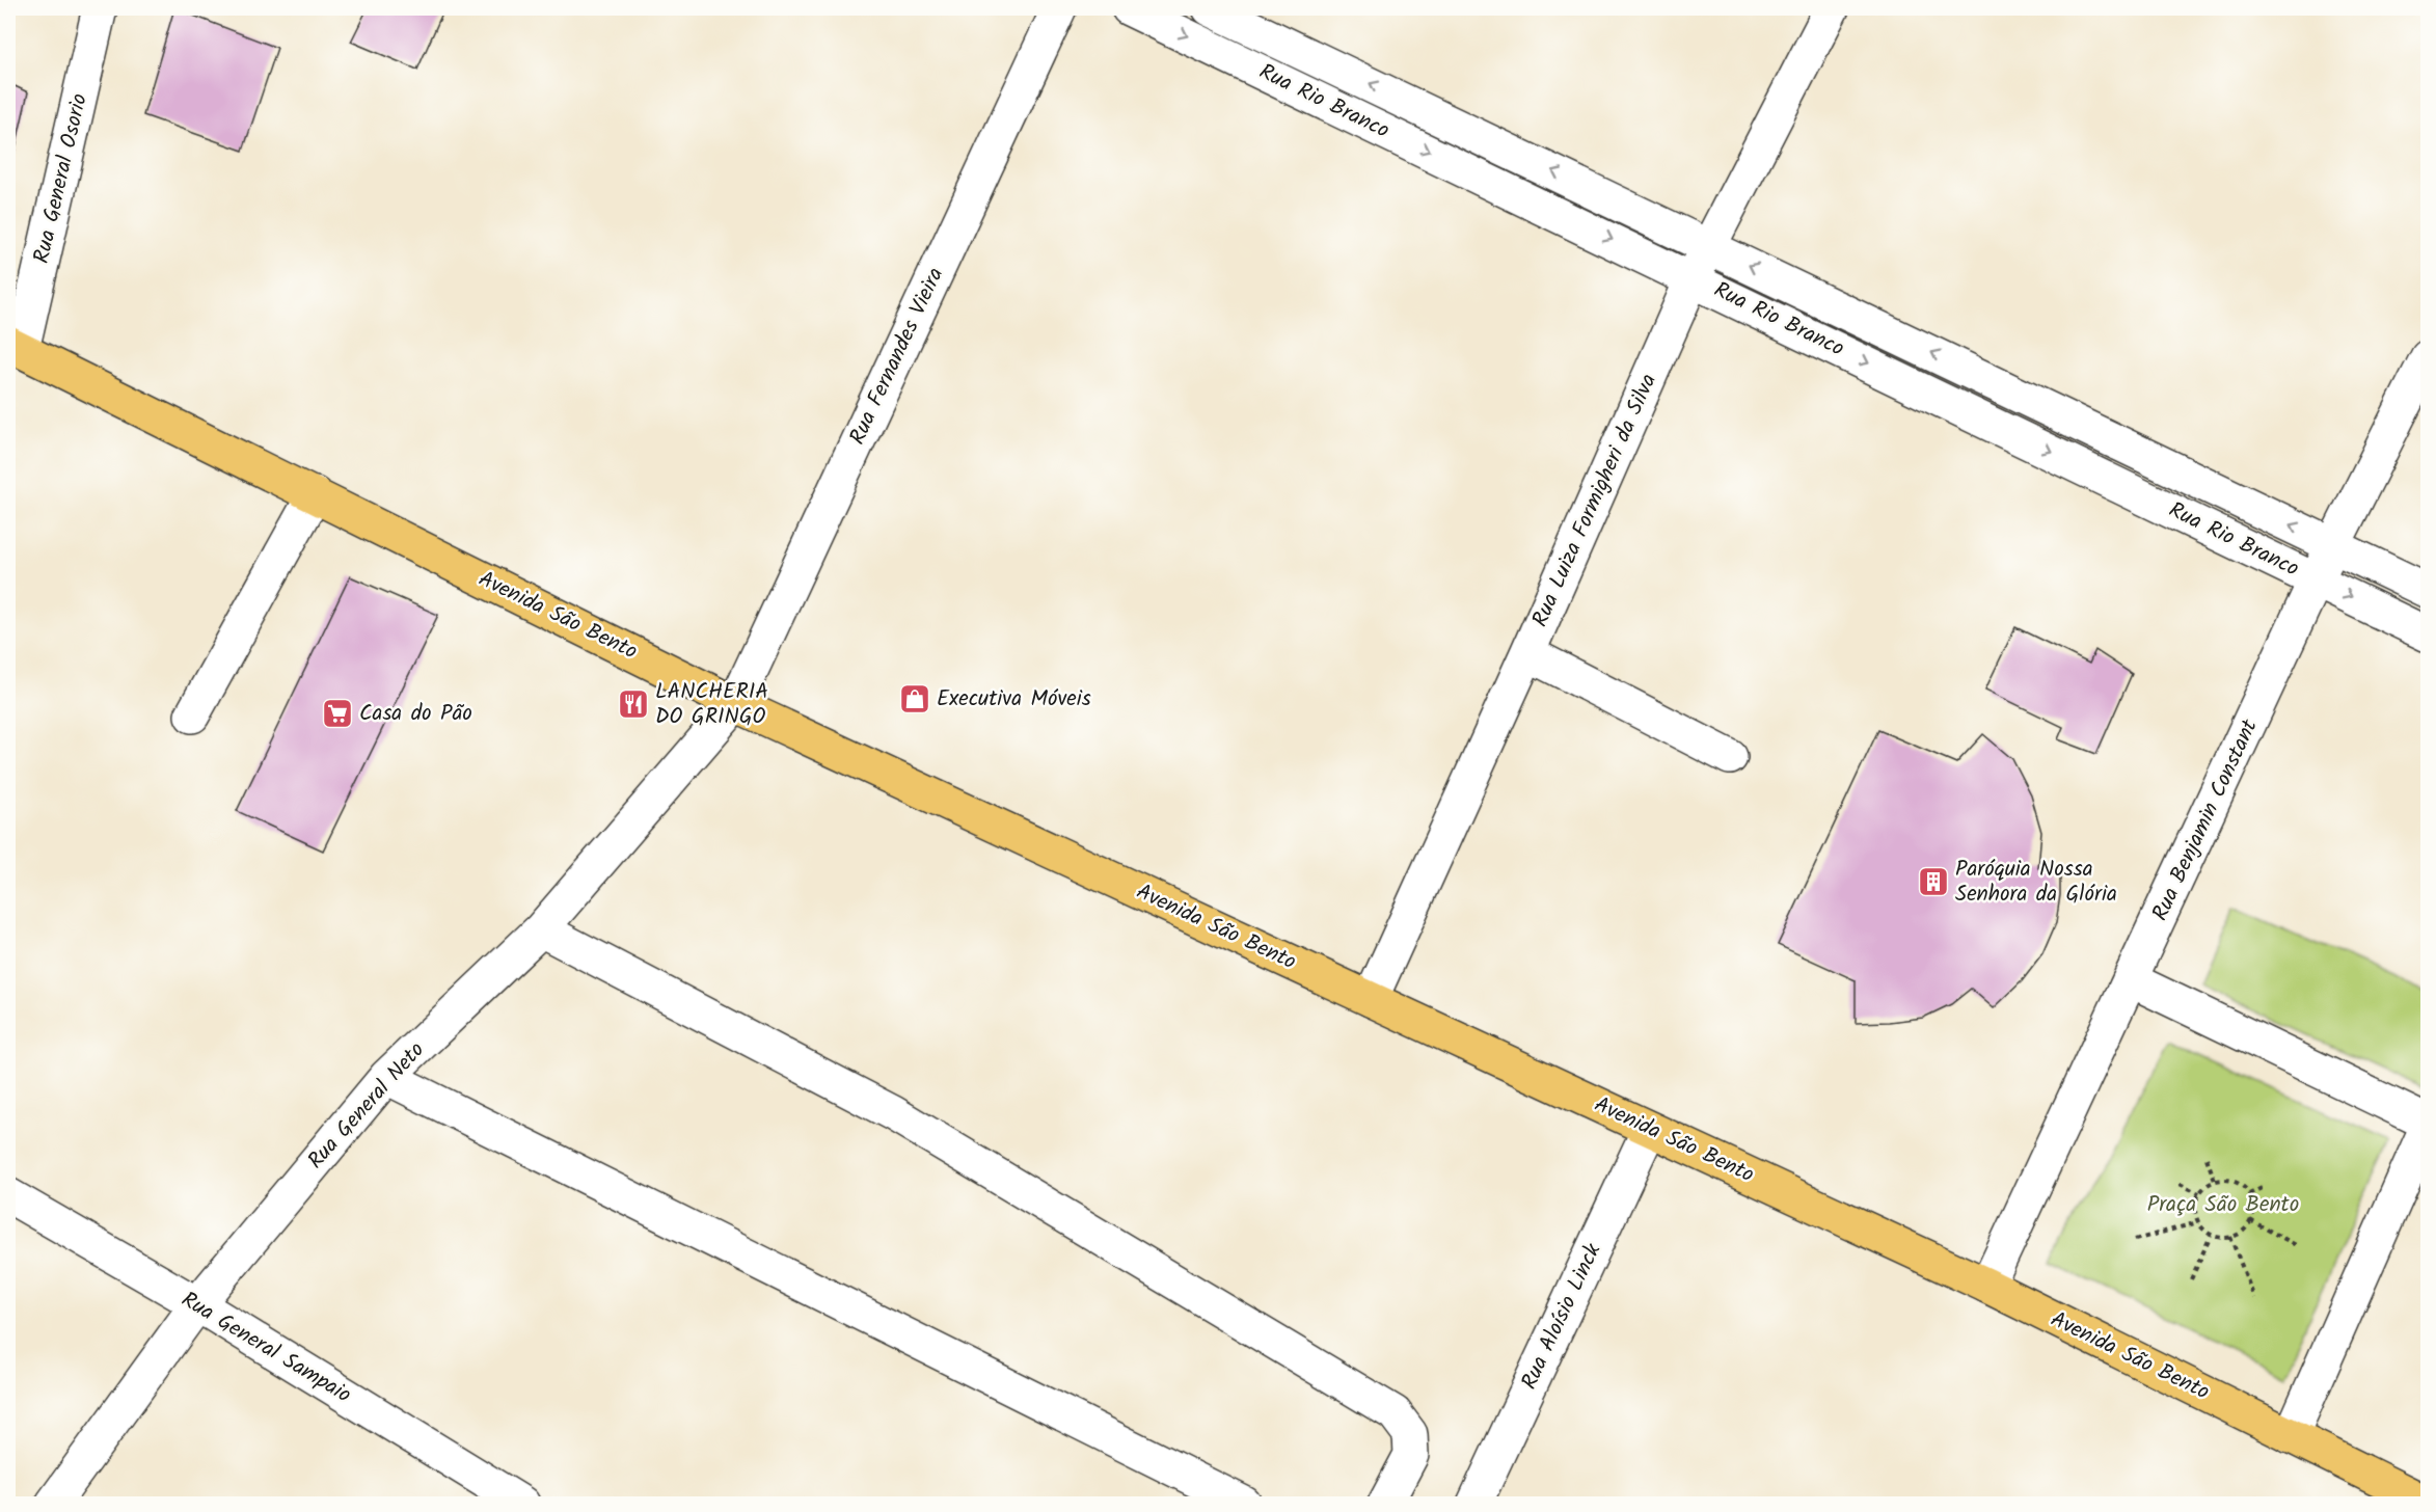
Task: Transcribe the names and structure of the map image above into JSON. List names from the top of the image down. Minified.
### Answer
{"streets":{"main road":["Avenida São Bento"],"street":["Rua Rio Branco","Rua General Osorio","Rua Fernandes Vieira","Rua Luiza Formigheri da Silva","Rua Benjamin Constant","Rua General Neto","Rua Aloísio Linck","Rua General Sampaio"]},"crossings":[["Rua Rio Branco","Rua Luiza Formigheri da Silva"],["Rua Rio Branco","Rua Benjamin Constant"],["Rua General Osorio","Avenida São Bento"],["Rua Fernandes Vieira","Avenida São Bento"],["Rua Fernandes Vieira","Rua General Neto"],["Rua Luiza Formigheri da Silva","Avenida São Bento"],["Avenida São Bento","Rua Benjamin Constant"],["Avenida São Bento","Rua General Neto"],["Avenida São Bento","Rua Aloísio Linck"],["Rua General Neto","Rua General Sampaio"]],"parks":["Praça São Bento"],"places":{"shop":["Executiva Móveis"],"restaurant":["LANCHERIA DO GRINGO"],"supermarket":["Casa do Pão"],"building":["Paróquia Nossa Senhora da Glória"]}}
